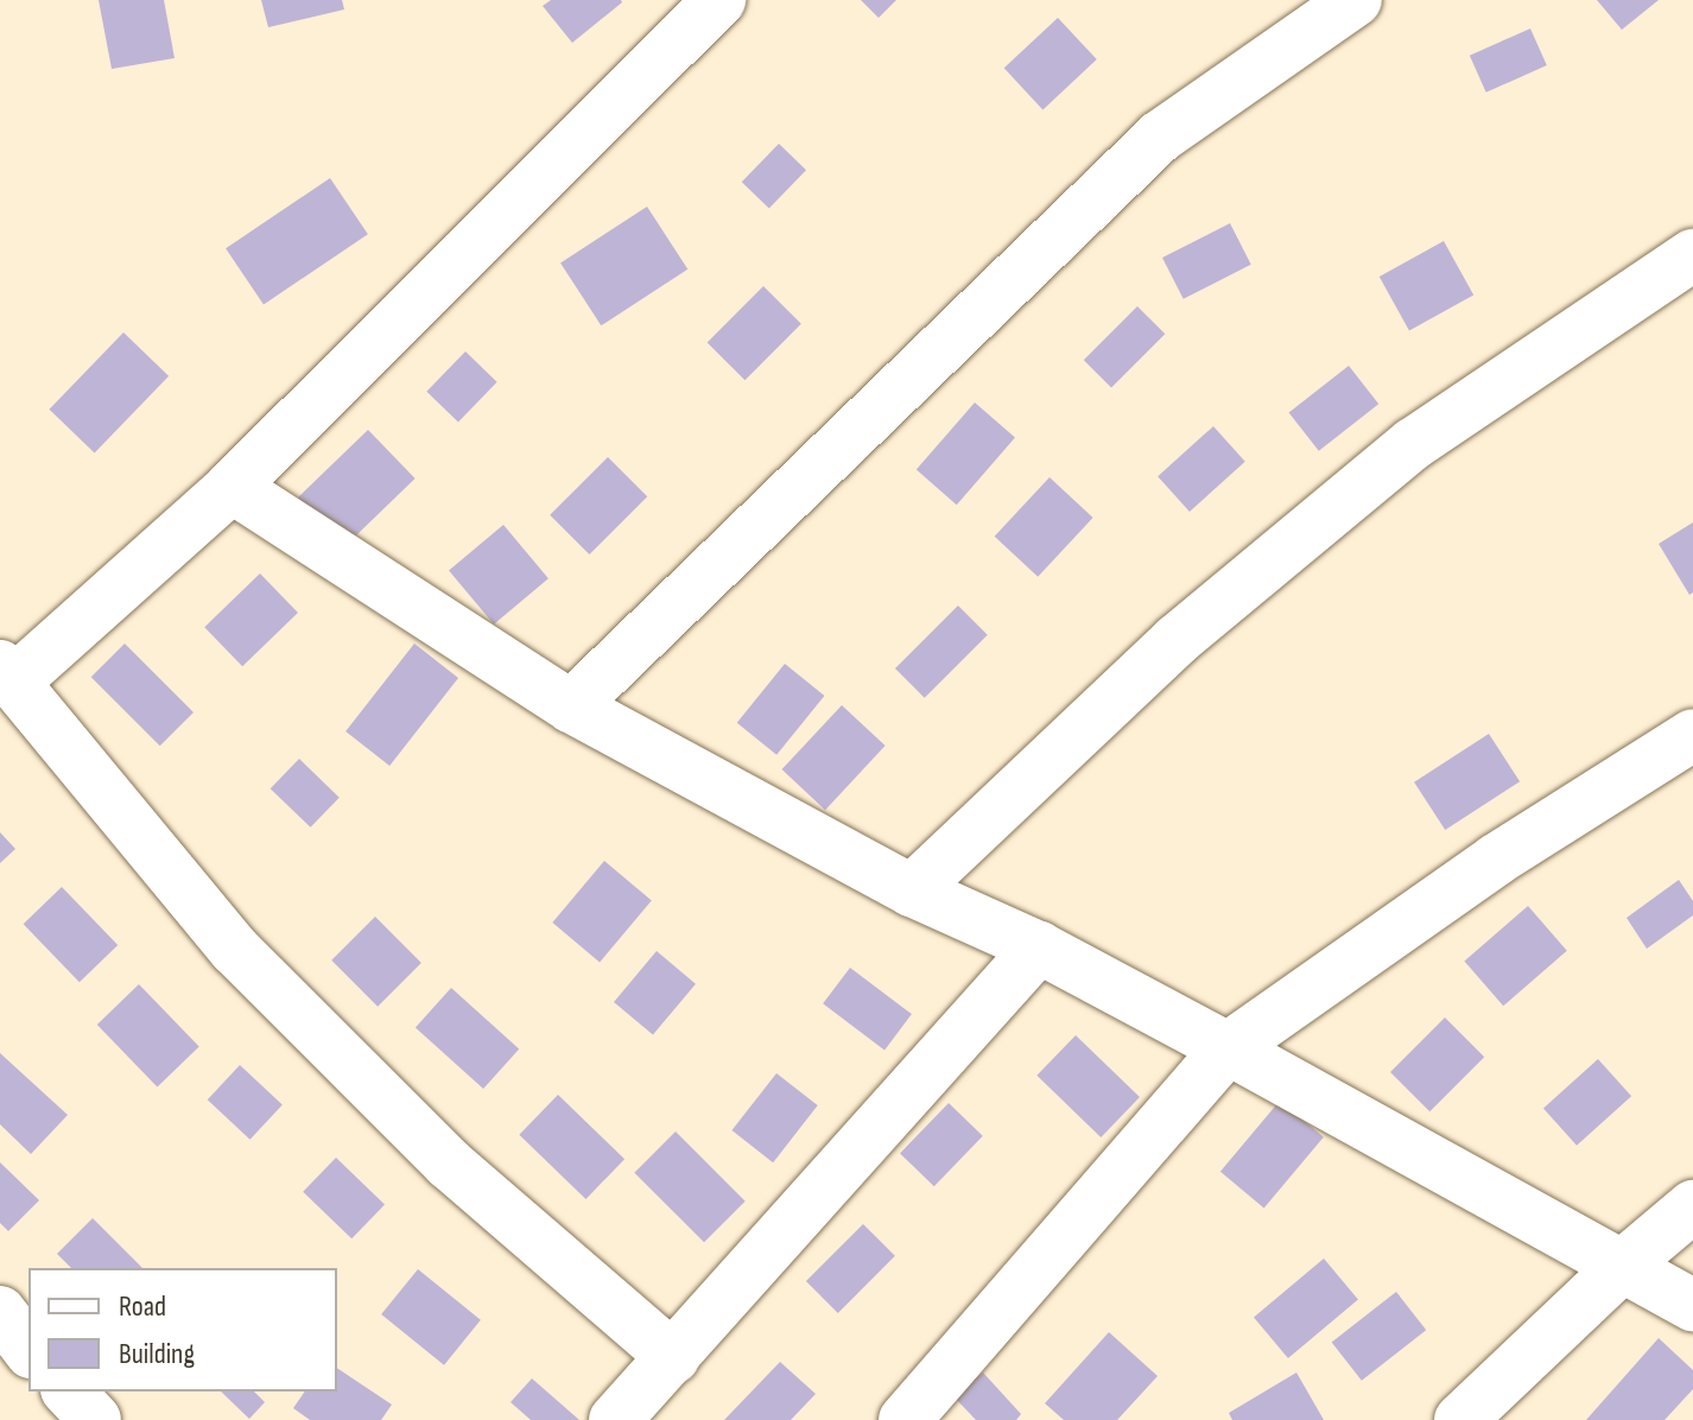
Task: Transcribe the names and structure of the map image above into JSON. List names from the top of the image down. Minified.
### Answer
{"legend":["Road","Building"]}
